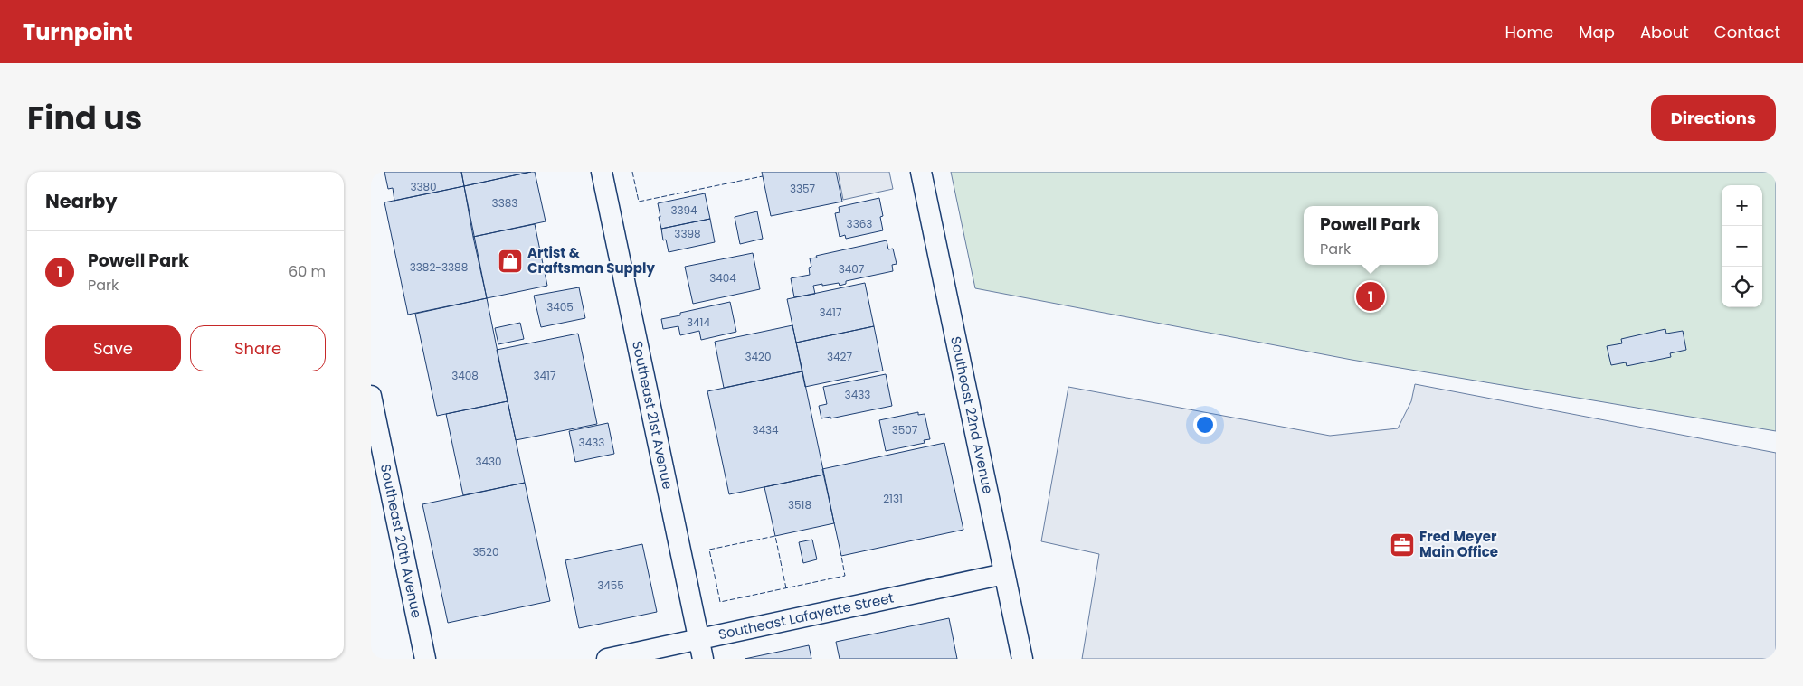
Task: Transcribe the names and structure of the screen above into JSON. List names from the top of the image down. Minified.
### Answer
{"streets":{"street":["Southeast 21st Avenue","Southeast 22nd Avenue","Southeast 20th Avenue","Southeast Lafayette Street"]},"crossings":[["Southeast 21st Avenue","Southeast Lafayette Street"],["Southeast 22nd Avenue","Southeast Lafayette Street"]],"places":{"shop":["Artist & Craftsman Supply"],"office":["Fred Meyer Main Office"]},"house_numbers":["3380","3357","3383","3394","3363","3398","3382-3388","3407","3404","3405","3417","3414","3420","3427","3408","3417","3433","3434","3507","3433","3430","2131","3518","3520","3455"],"page":{"header":"Turnpoint","nav":["Home","Map","About","Contact"],"title":"Find us","buttons":["Directions",["Save","Share"]],"heading":"Nearby","map_buttons":["+","−"],"popup":["Powell Park","Park"],"list":[{"mark":"1","name":"Powell Park","note":"Park","value":"60 m"}],"pins":"1"}}
